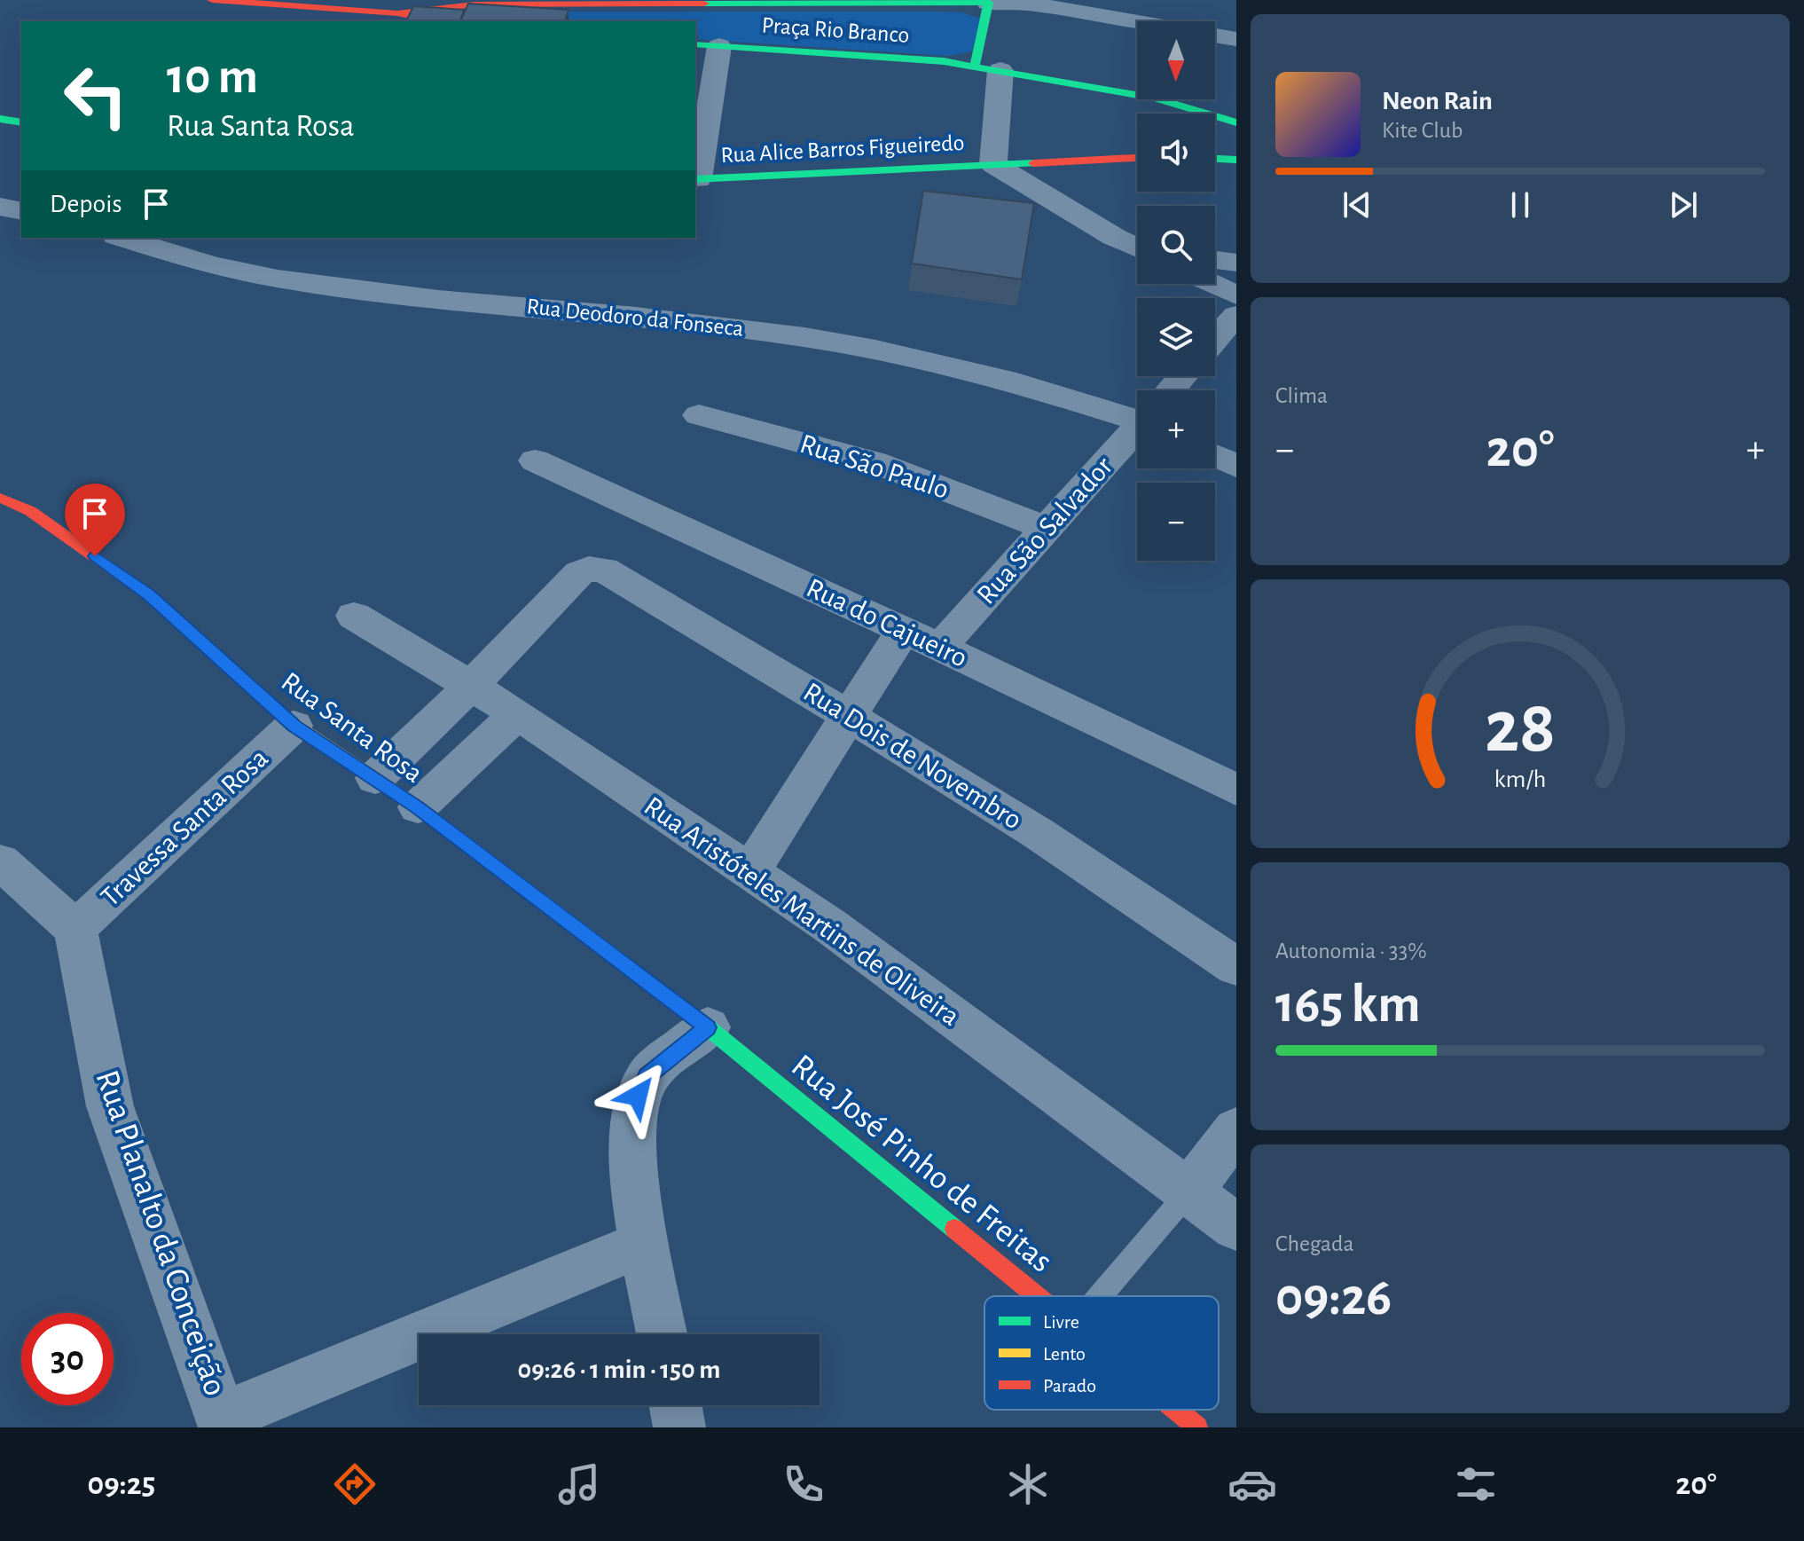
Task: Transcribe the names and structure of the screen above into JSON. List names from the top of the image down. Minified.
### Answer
{"streets":{"street":["Praça Rio Branco","Rua Alice Barros Figueiredo","Rua Deodoro da Fonseca","Rua São Paulo","Rua São Salvador","Rua do Cajueiro","Rua Santa Rosa","Rua Dois de Novembro","Travessa Santa Rosa","Rua Aristóteles Martins de Oliveira","Rua José Pinho de Freitas","Rua Planalto da Conceição"]},"crossings":[["Rua São Paulo","Rua São Salvador"],["Rua São Salvador","Rua do Cajueiro"],["Rua Santa Rosa","Travessa Santa Rosa"],["Rua Santa Rosa","Rua José Pinho de Freitas"],["Rua Dois de Novembro","Rua Aristóteles Martins de Oliveira"],["Travessa Santa Rosa","Rua Planalto da Conceição"]],"legend":["Livre","Lento","Parado"],"north":"bottom","page":{"map_buttons":["+","−"],"turn":["10 m","Rua Santa Rosa"],"song":["Neon Rain","Kite Club"],"then":"Depois","tile":["Clima",["Autonomia · 33%","165 km"],["Chegada","09:26"]],"heat":["−","20°","+"],"limit":"30","trip":"09:26 · 1 min · 150 m","tabs":["09:25","20°"],"gauge":["28","km/h"]}}
